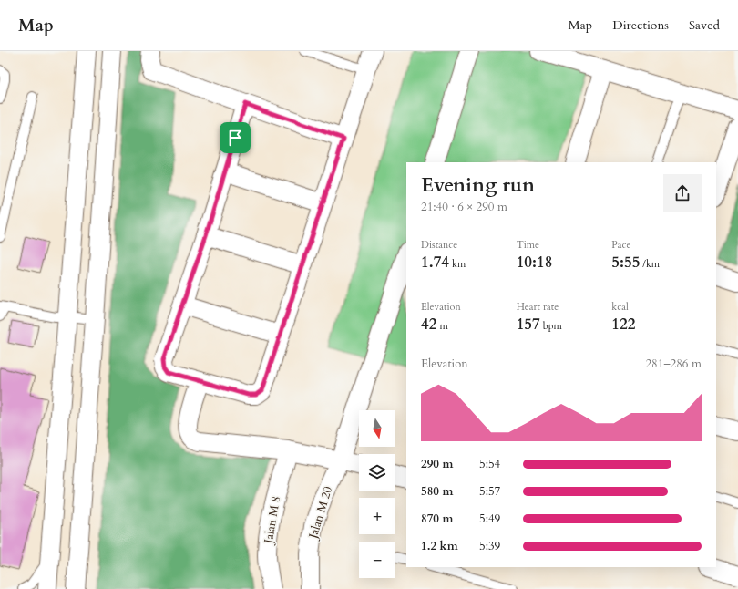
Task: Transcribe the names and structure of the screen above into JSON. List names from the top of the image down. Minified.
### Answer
{"streets":{"street":["Jalan M 20","Jalan M 8"]},"north":"bottom","page":{"header":"Map","nav":["Map","Directions","Saved"],"heading":["Evening run","21:40 · 6 × 290 m"],"stats":[["Distance","1.74 km"],["Time","10:18"],["Pace","5:55 /km"],["Elevation","42 m"],["Heart rate","157 bpm"],["kcal","122"]],"chart":["Elevation","281–286 m"],"map_buttons":["+","−"],"list":[{"name":"290 m","note":"5:54"},{"name":"580 m","note":"5:57"},{"name":"870 m","note":"5:49"},{"name":"1.2 km","note":"5:39"}]}}
